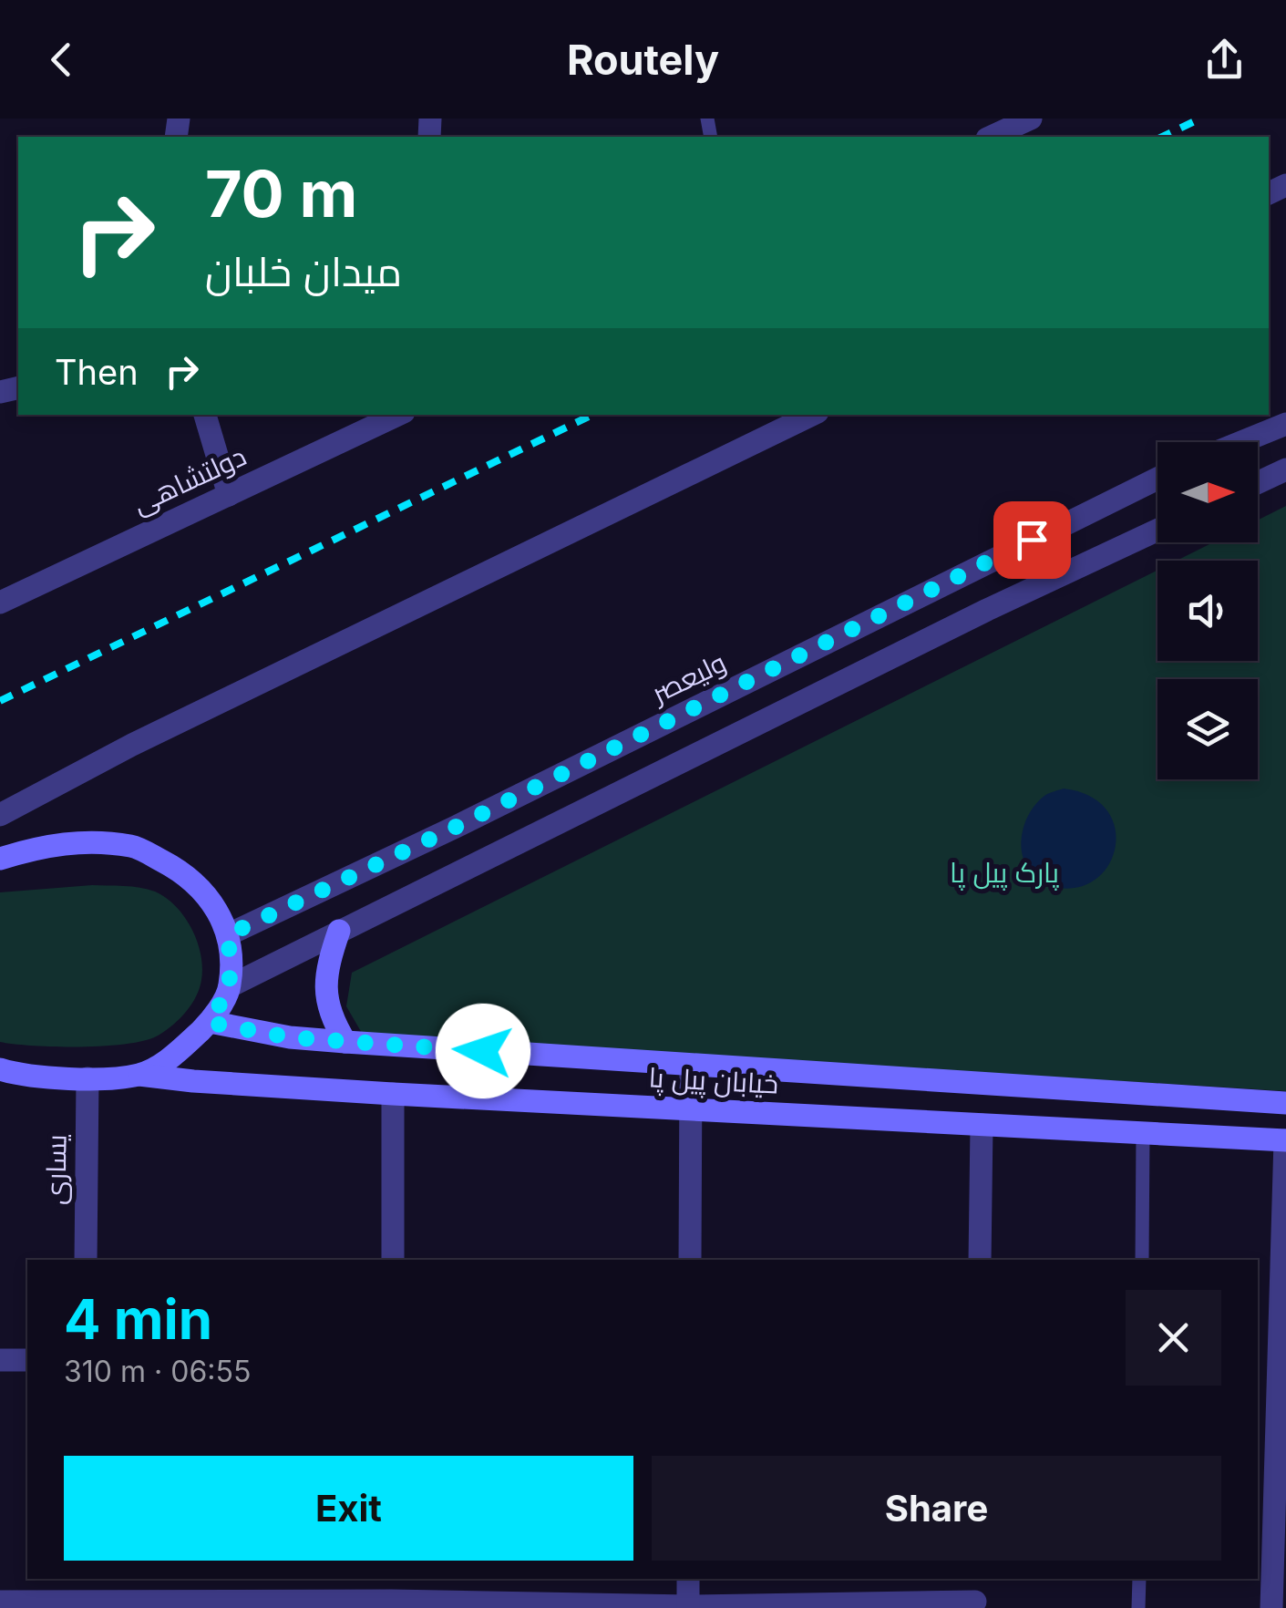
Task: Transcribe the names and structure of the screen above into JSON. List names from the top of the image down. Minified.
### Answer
{"streets":{"main road":["خیابان پیل پا"],"street":["دولتشاهی","ولیعصر","یساری"]},"crossings":[["خیابان پیل پا","یساری"]],"parks":["پارک پیل پا"],"north":"right","page":{"header":"Routely","turn":["70 m","میدان خلبان"],"then":"Then","heading":["4 min","310 m · 06:55"],"buttons":["Exit","Share"]}}
